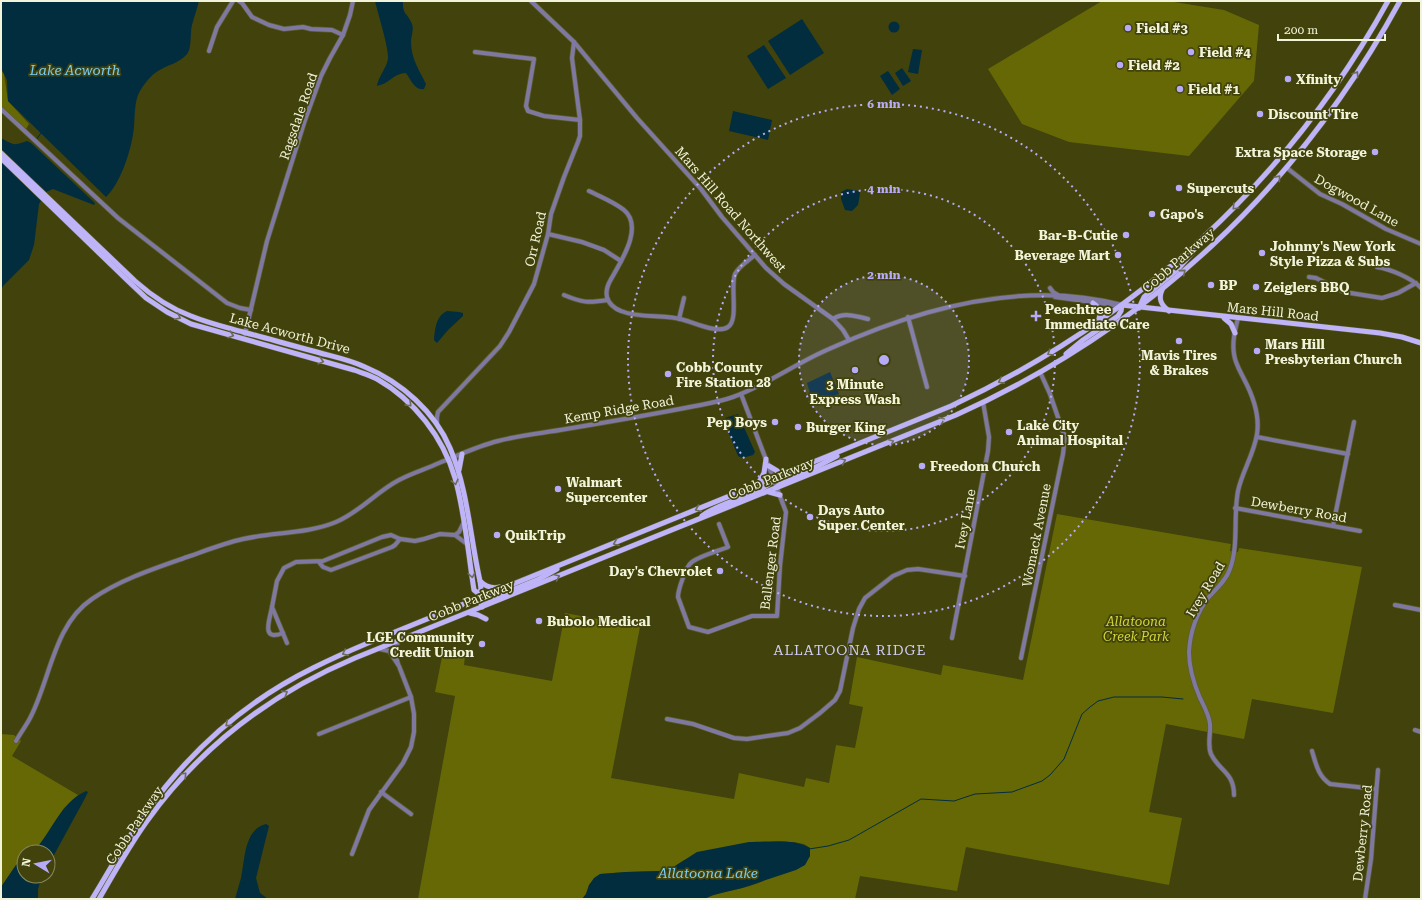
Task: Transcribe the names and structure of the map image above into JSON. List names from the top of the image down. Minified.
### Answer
{"streets":{"main road":["Cobb Parkway","Mars Hill Road","Lake Acworth Drive"],"street":["Ragsdale Road","Dogwood Lane","Mars Hill Road Northwest","Orr Road","Kemp Ridge Road","Dewberry Road","Ivey Lane","Womack Avenue","Ballenger Road","Ivey Road"]},"crossings":[["Ragsdale Road","Lake Acworth Drive"],["Dogwood Lane","Cobb Parkway"],["Mars Hill Road Northwest","Orr Road"],["Mars Hill Road Northwest","Kemp Ridge Road"],["Cobb Parkway","Mars Hill Road"],["Cobb Parkway","Lake Acworth Drive"],["Cobb Parkway","Ivey Lane"],["Cobb Parkway","Womack Avenue"],["Cobb Parkway","Ballenger Road"],["Mars Hill Road","Ivey Road"],["Lake Acworth Drive","Kemp Ridge Road"],["Kemp Ridge Road","Ballenger Road"],["Dewberry Road","Ivey Road"]],"districts":["ALLATOONA RIDGE"],"water":["Lake Acworth","Allatoona Lake"],"parks":["Allatoona Creek Park"],"places":{"other":["Field #3","Field #4","Field #2","Xfinity","Field #1","Discount Tire","Extra Space Storage","Supercuts","Gapo's","Bar-B-Cutie","Johnny's New York Style Pizza & Subs","Beverage Mart","BP","Zeiglers BBQ","Mavis Tires & Brakes","Mars Hill Presbyterian Church","3 Minute Express Wash","Cobb County Fire Station 28","Pep Boys","Burger King","Lake City Animal Hospital","Freedom Church","Walmart Supercenter","Days Auto Super Center","QuikTrip","Day's Chevrolet","Bubolo Medical","LGE Community Credit Union"],"health":["Peachtree Immediate Care"]},"scale_bar":"200 m","north":"left","rings":["6 min","4 min","2 min"]}
